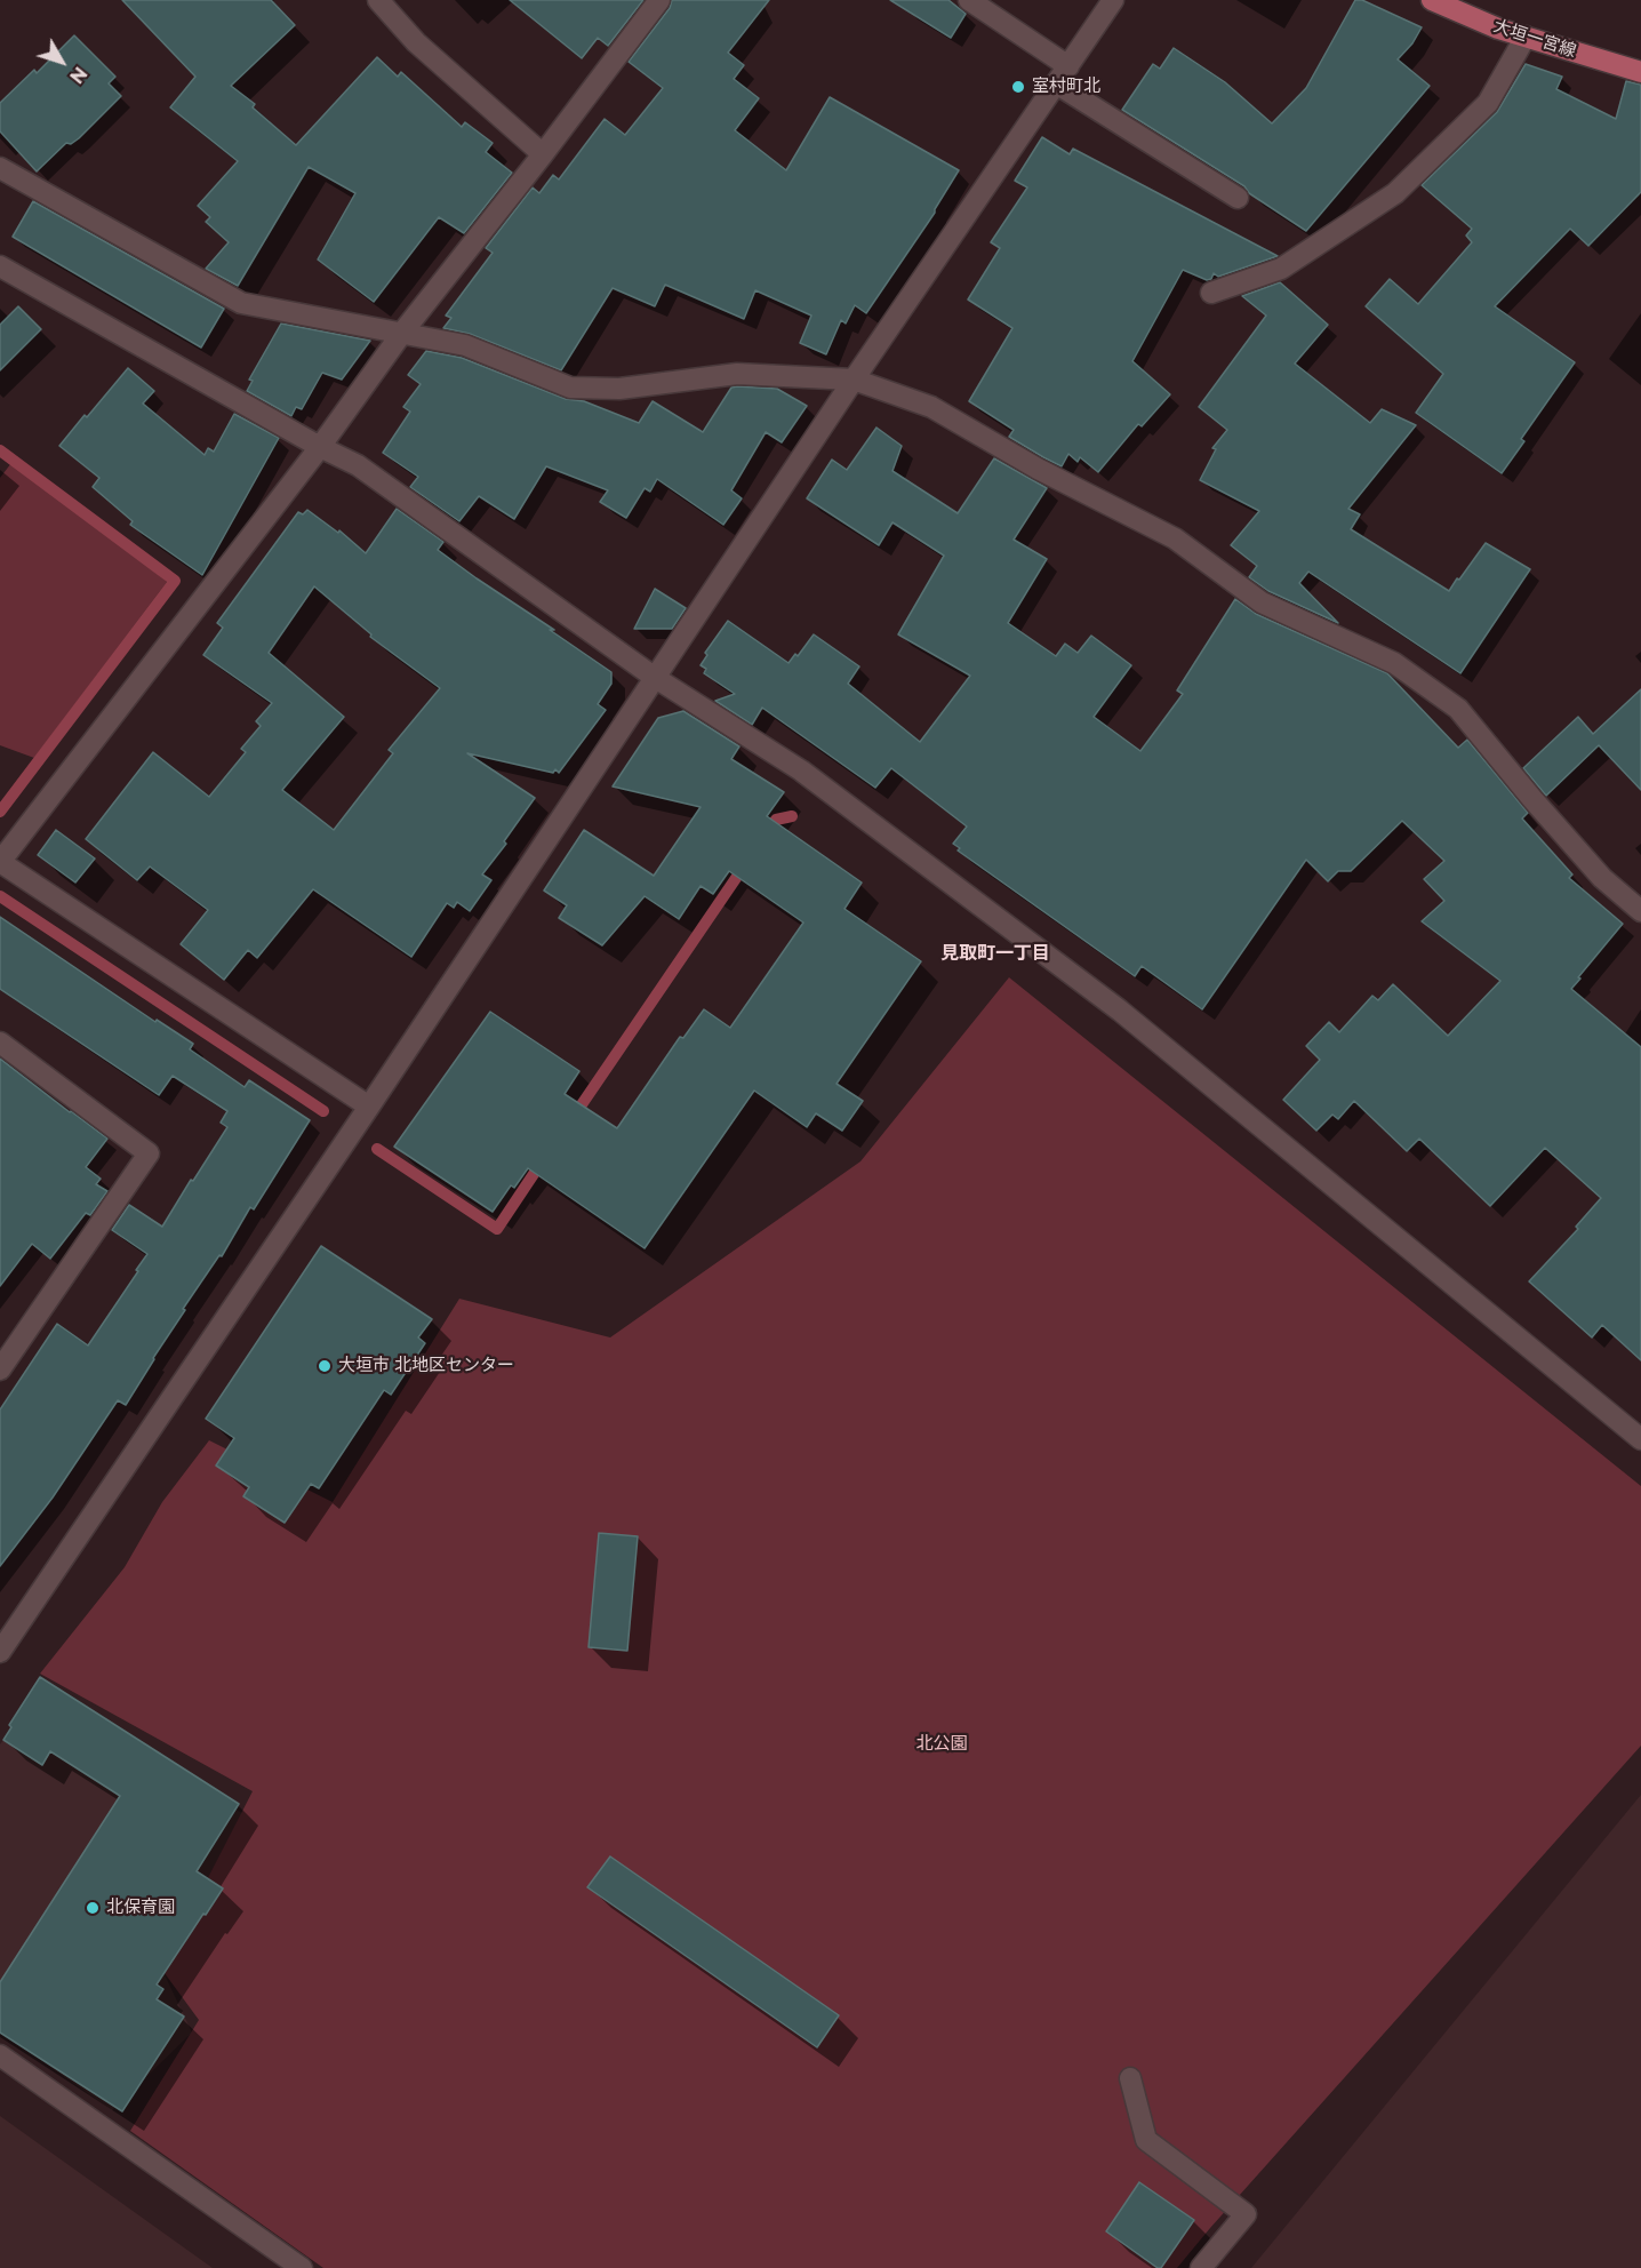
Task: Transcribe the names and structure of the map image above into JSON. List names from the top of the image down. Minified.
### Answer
{"streets":{"main road":["大垣一宮線"]},"districts":["見取町一丁目"],"parks":["北公園"],"places":["室村町北","大垣市 北地区センター","北保育園"],"north":"bottom right"}
